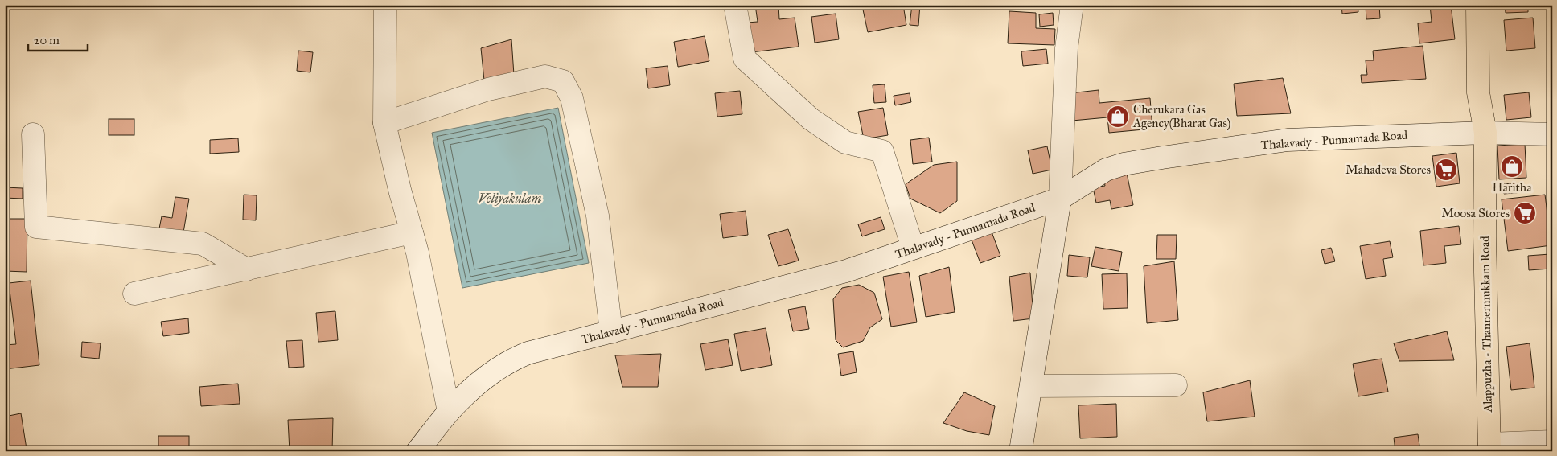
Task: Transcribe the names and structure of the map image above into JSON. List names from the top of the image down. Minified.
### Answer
{"streets":{"main road":["Alappuzha - Thannermukkam Road"],"street":["Thalavady - Punnamada Road"]},"crossings":[["Thalavady - Punnamada Road","Alappuzha - Thannermukkam Road"]],"water":["Veliyakulam"],"places":{"shop":["Cherukara Gas Agency(Bharat Gas)","Haritha"],"supermarket":["Mahadeva Stores","Moosa Stores"]},"scale_bar":"20 m"}
